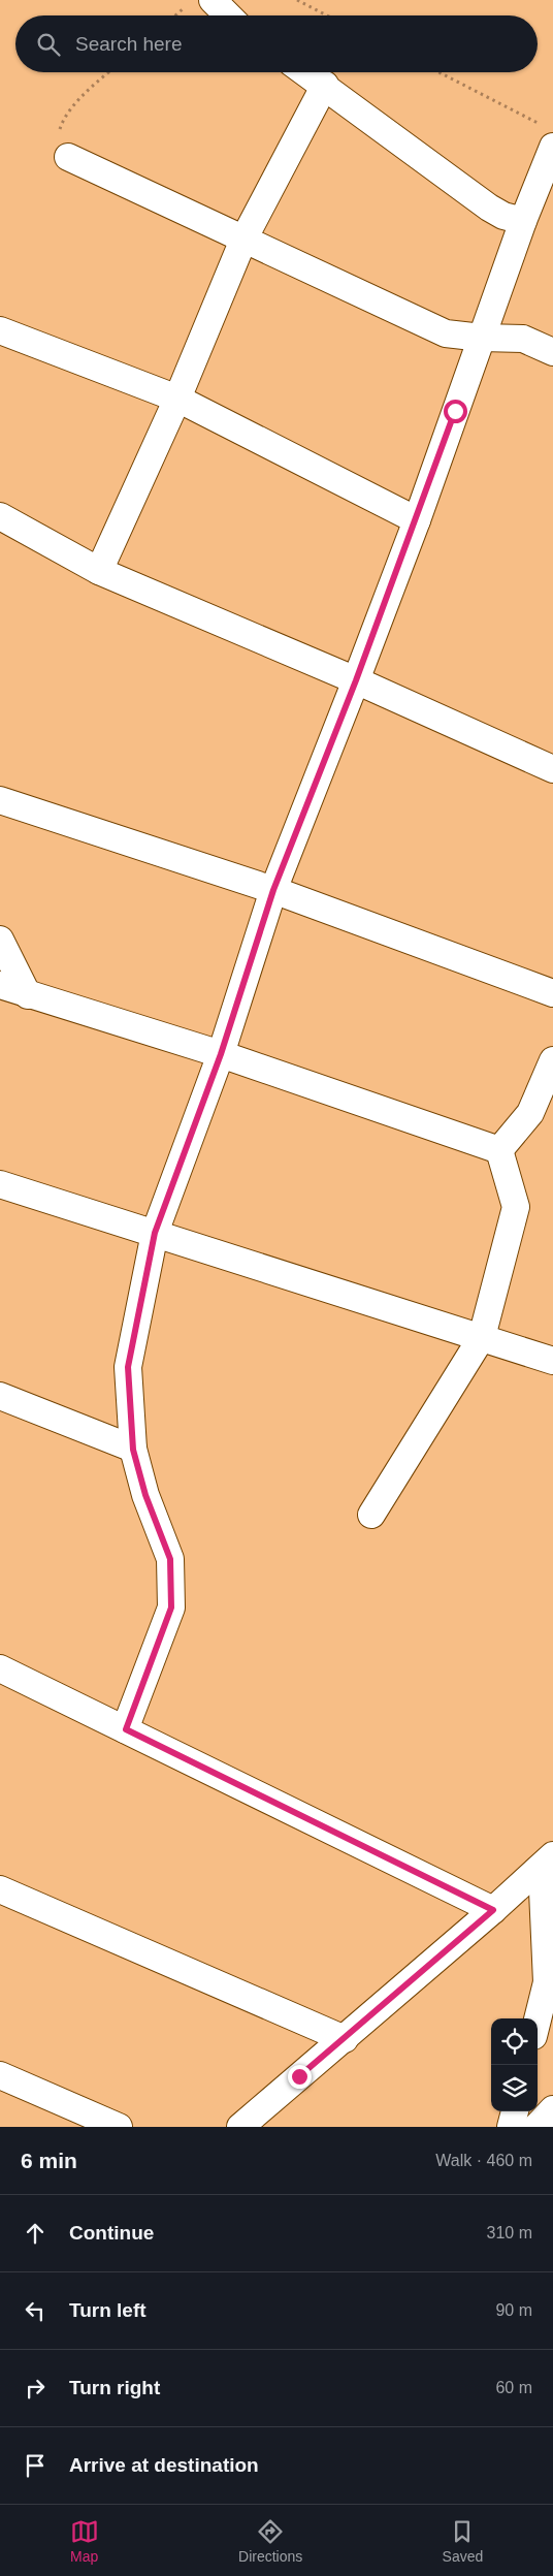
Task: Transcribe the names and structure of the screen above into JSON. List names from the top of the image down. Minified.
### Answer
{"page":{"search":"Search here","heading":["6 min","Walk · 460 m"],"list":[["Continue","310 m"],["Turn left","90 m"],["Turn right","60 m"],"Arrive at destination"],"nav":["Map","Directions","Saved"]}}
